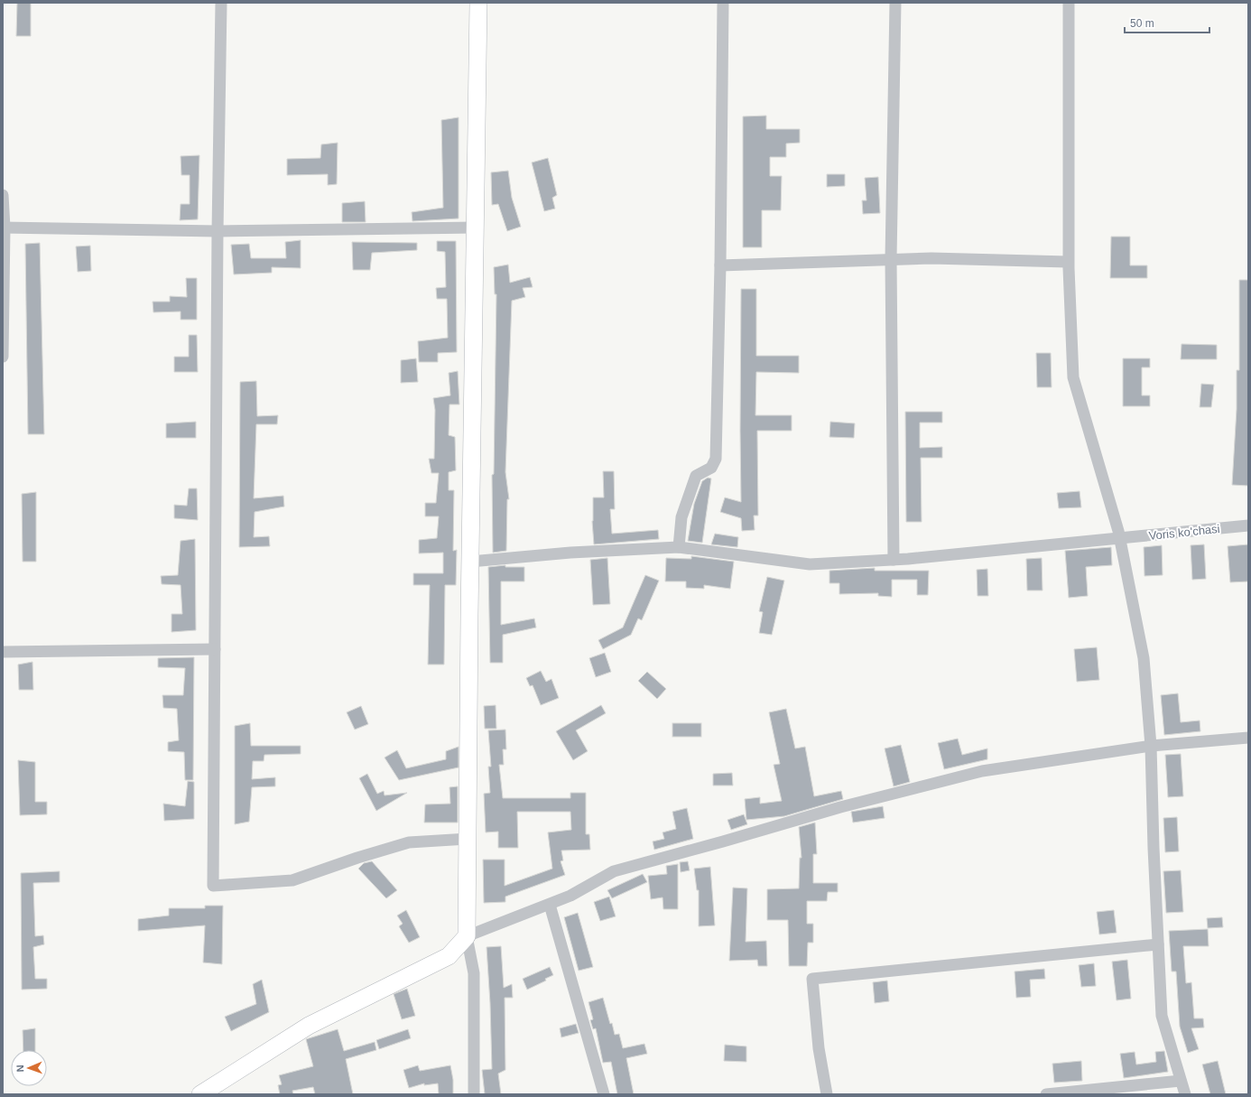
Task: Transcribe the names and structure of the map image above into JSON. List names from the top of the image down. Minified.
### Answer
{"streets":{"street":["Voris ko'chasi"]},"scale_bar":"50 m","north":"left"}
